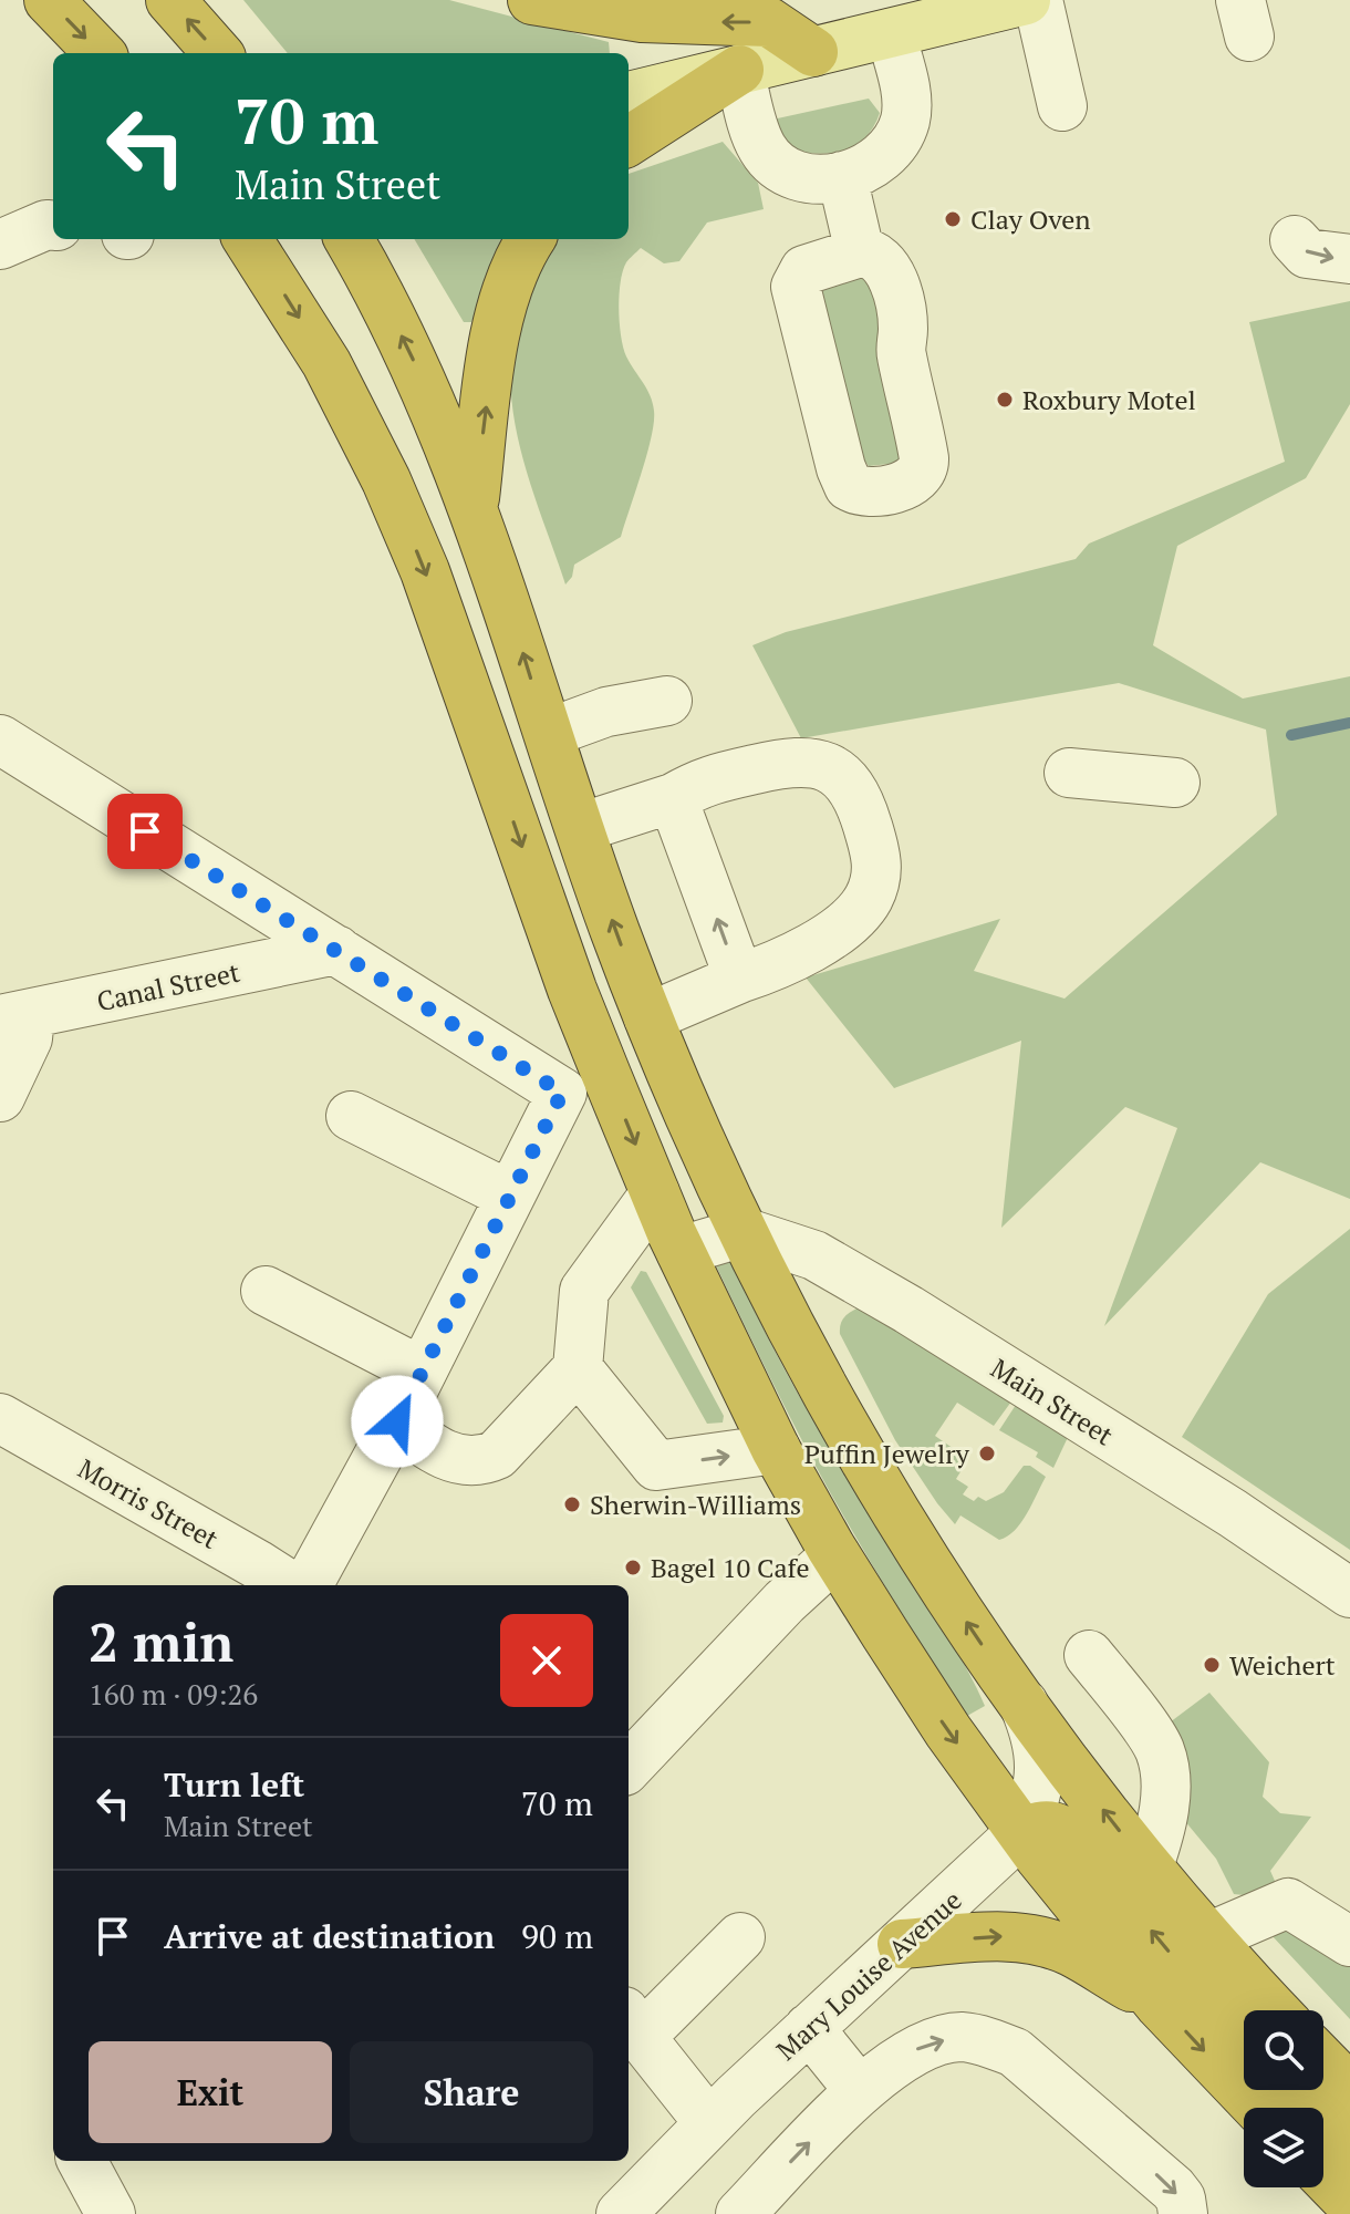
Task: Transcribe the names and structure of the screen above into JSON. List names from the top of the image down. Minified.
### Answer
{"streets":{"street":["Canal Street","Main Street","Morris Street","Mary Louise Avenue"]},"places":["Clay Oven","Roxbury Motel","Puffin Jewelry","Sherwin-Williams","Bagel 10 Cafe","Weichert"],"page":{"turn":["70 m","Main Street"],"heading":["2 min","160 m · 09:26"],"list":[{"name":"Turn left","note":"Main Street","value":"70 m"},{"name":"Arrive at destination","value":"90 m"}],"buttons":["Exit","Share"]}}
